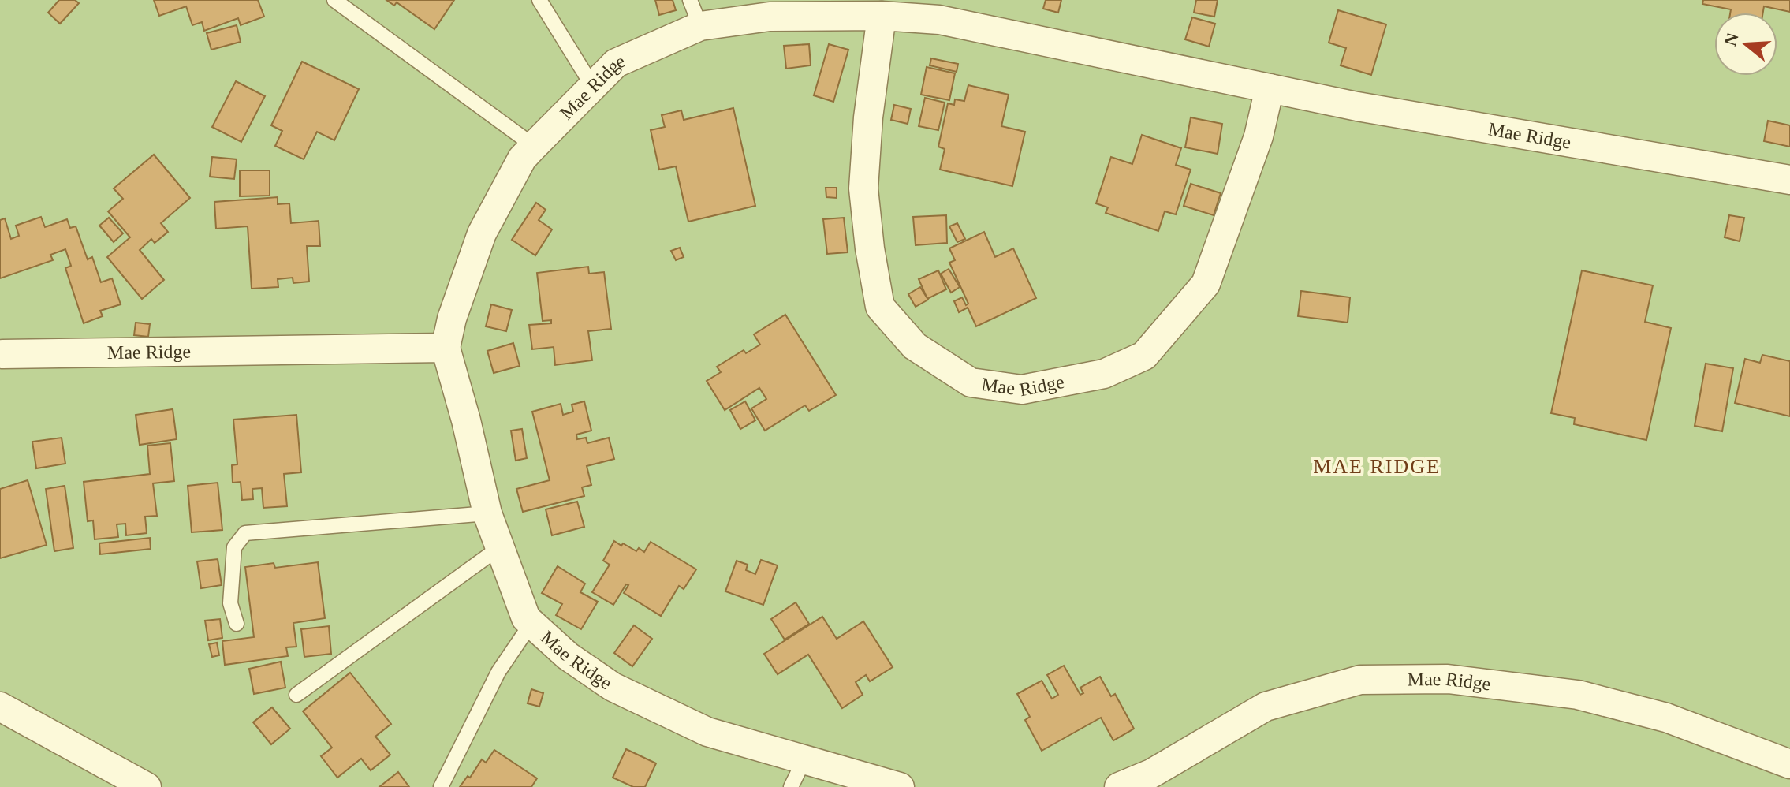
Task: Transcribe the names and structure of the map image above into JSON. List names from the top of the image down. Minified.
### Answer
{"streets":{"street":["Mae Ridge"]},"districts":["MAE RIDGE"],"north":"left"}
